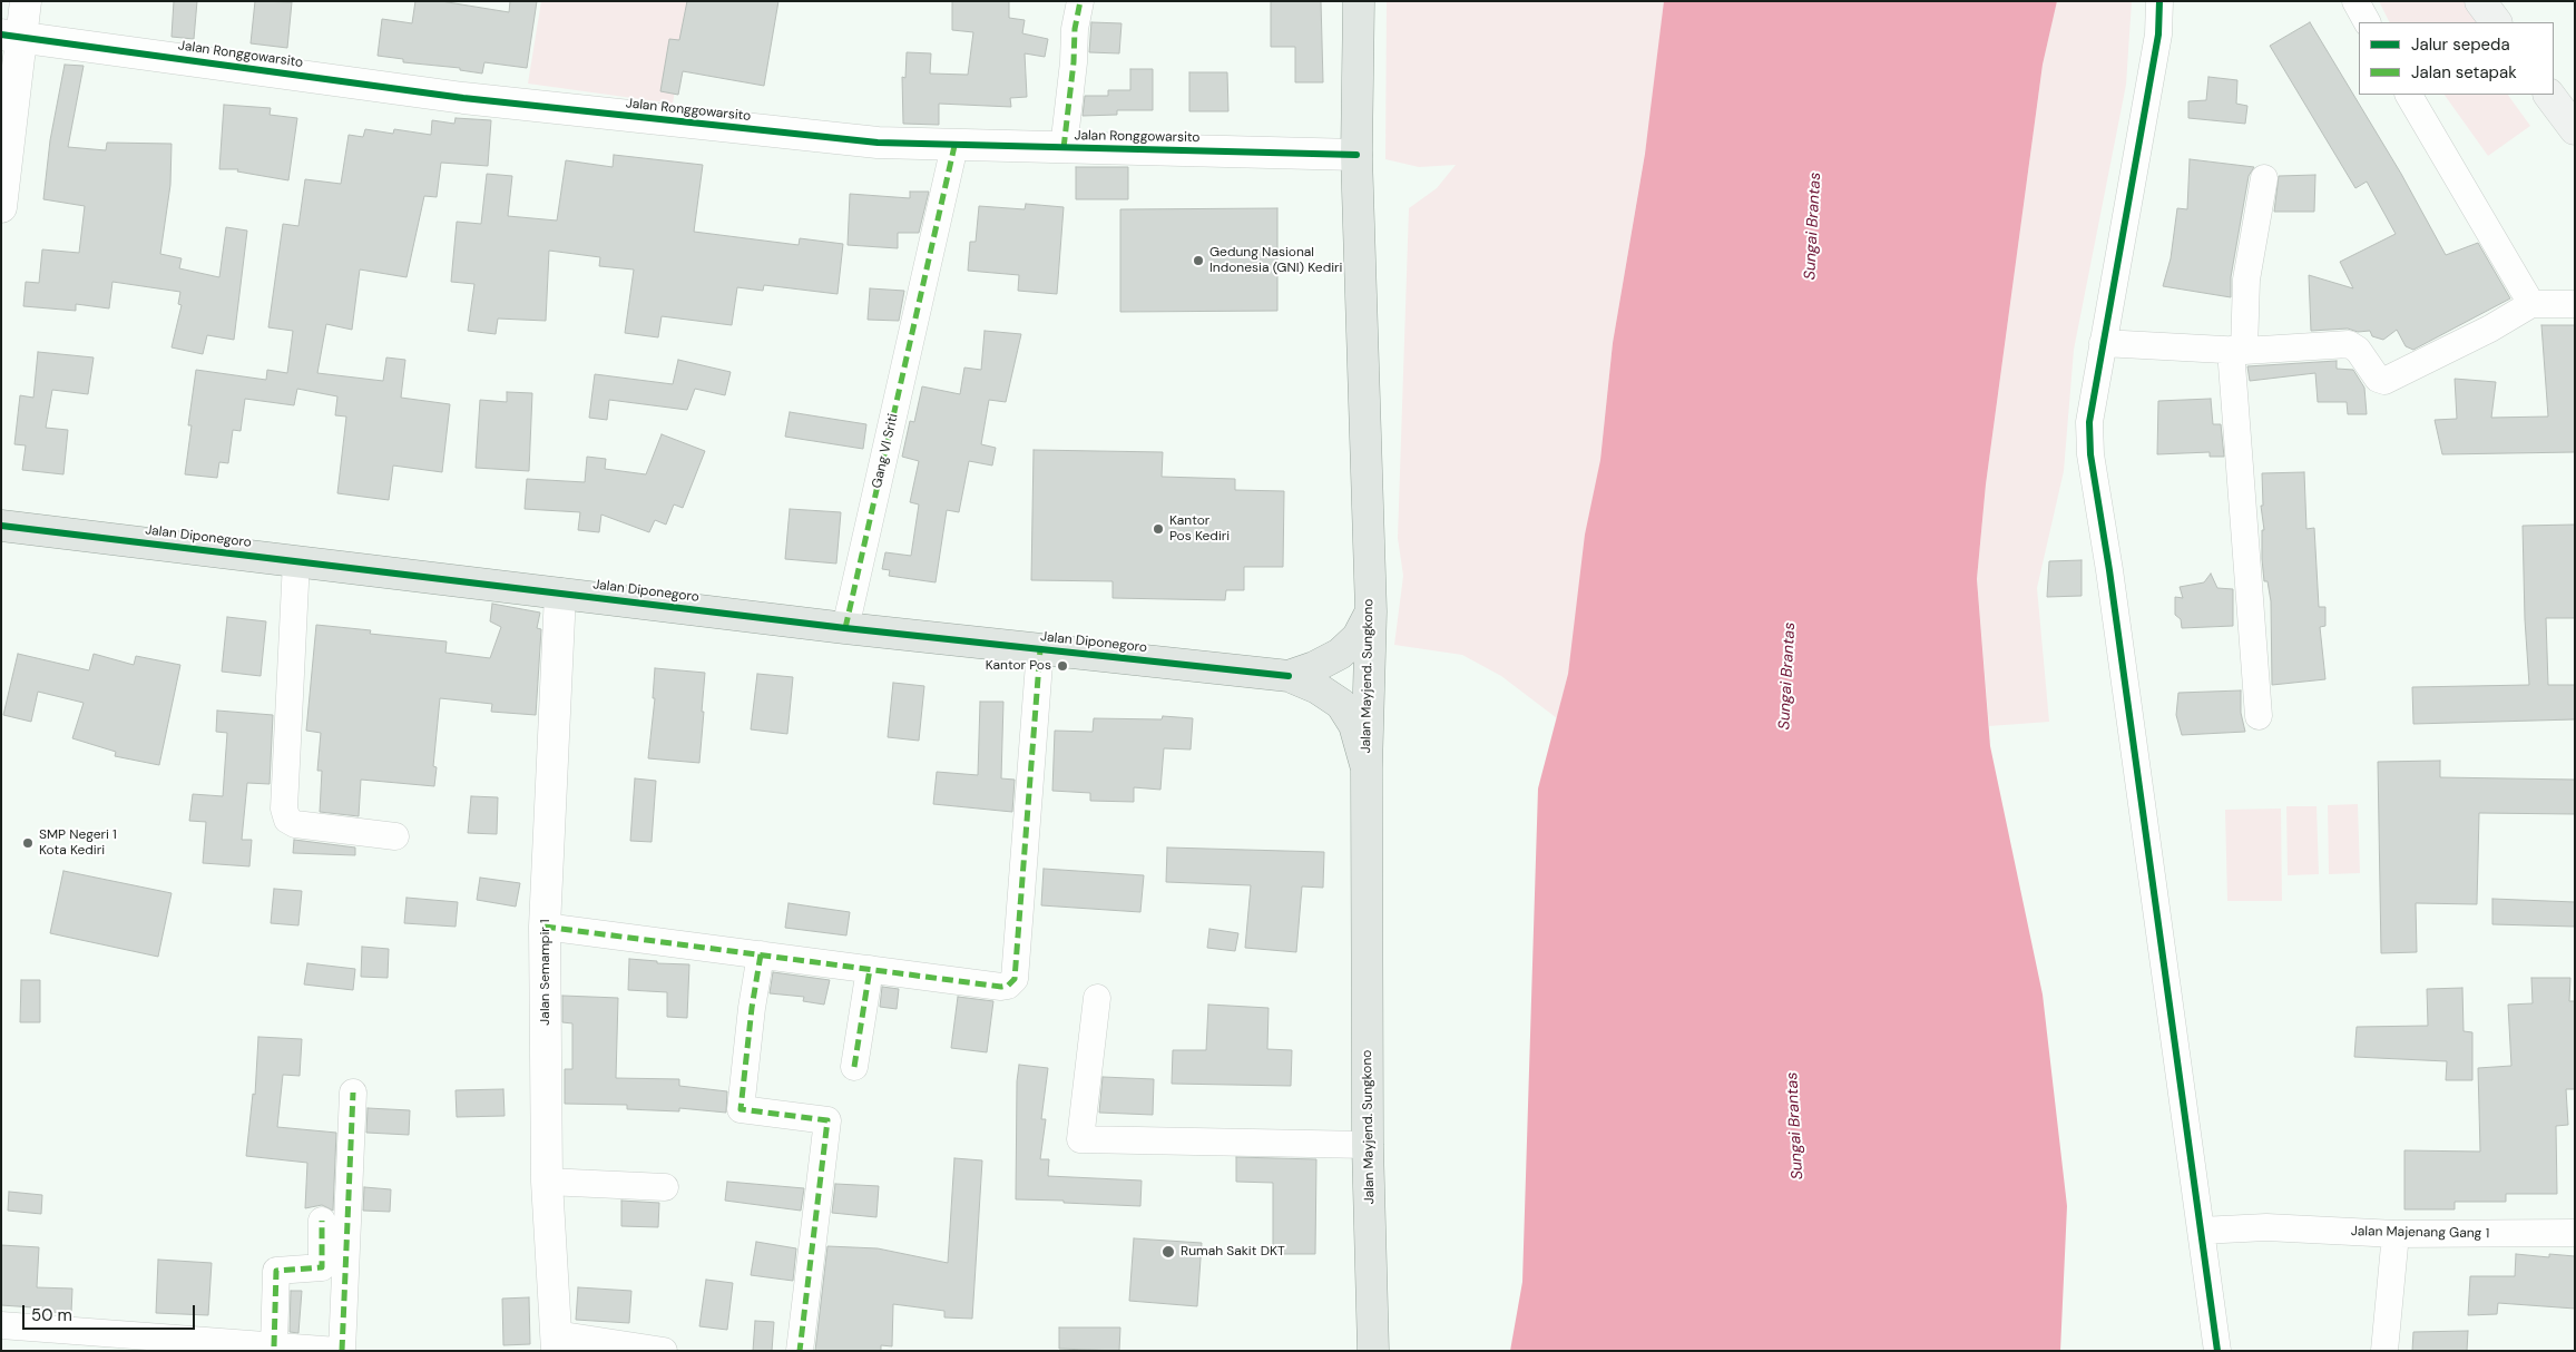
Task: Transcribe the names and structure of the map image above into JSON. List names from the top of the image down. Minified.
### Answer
{"streets":{"main road":["Jalan Diponegoro","Jalan Mayjend. Sungkono"],"street":["Jalan Ronggowarsito","Gang VI Sriti","Jalan Semampir 1","Jalan Majenang Gang 1"]},"crossings":[["Jalan Ronggowarsito","Gang VI Sriti"],["Jalan Ronggowarsito","Jalan Mayjend. Sungkono"],["Gang VI Sriti","Jalan Diponegoro"],["Jalan Diponegoro","Jalan Mayjend. Sungkono"],["Jalan Diponegoro","Jalan Semampir 1"]],"water":["Sungai Brantas"],"places":["Gedung Nasional Indonesia (GNI) Kediri","Kantor Pos Kediri","Kantor Pos","SMP Negeri 1 Kota Kediri","Rumah Sakit DKT"],"legend":["Jalur sepeda","Jalan setapak"],"scale_bar":"50 m"}
